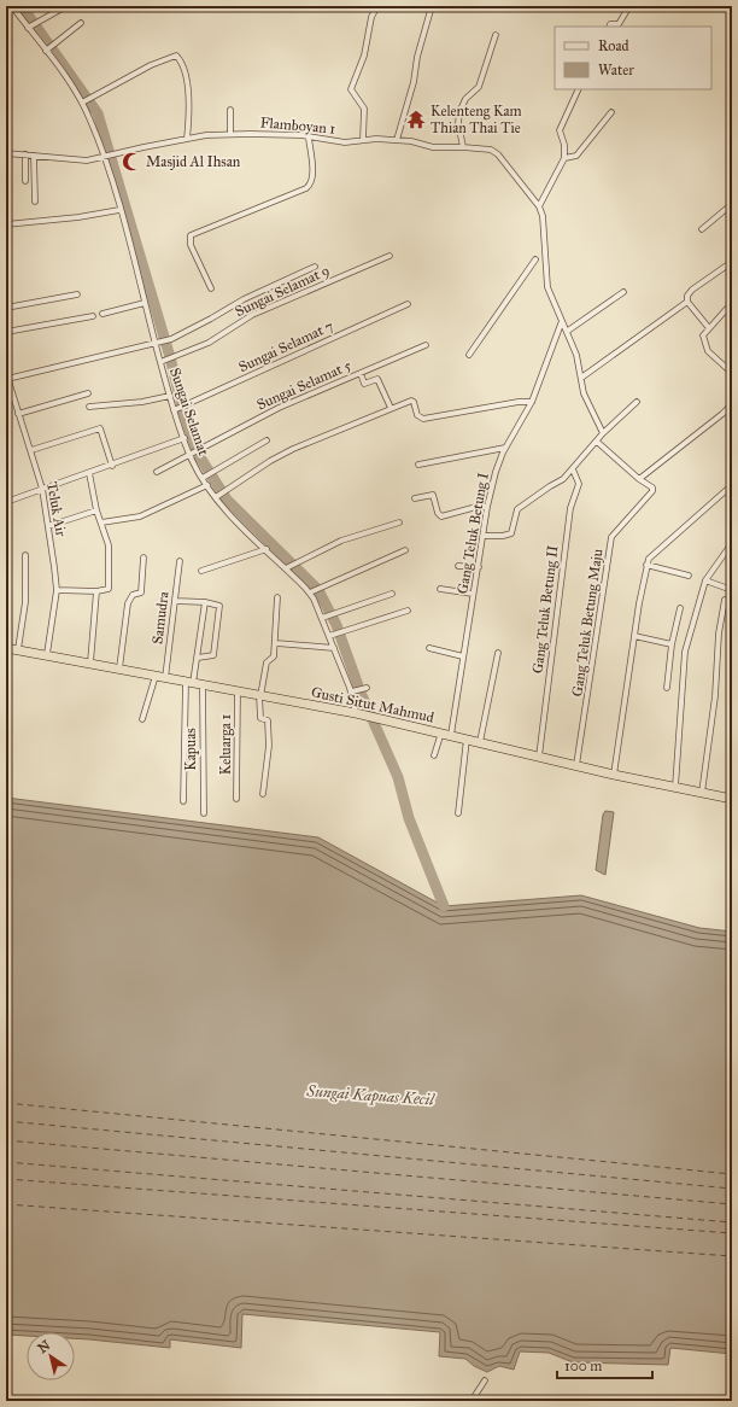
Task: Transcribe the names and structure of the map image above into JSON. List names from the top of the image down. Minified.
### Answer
{"streets":{"highway":["Gusti Situt Mahmud"],"street":["Flamboyan 1","Sungai Selamat 9","Sungai Selamat 7","Sungai Selamat 5","Sungai Selamat","Teluk Air","Gang Teluk Betung I","Gang Teluk Betung II","Samudra","Gang Teluk Betung Maju","Keluarga 1","Kapuas"]},"crossings":[["Flamboyan 1","Sungai Selamat"],["Sungai Selamat 9","Sungai Selamat"],["Sungai Selamat 7","Sungai Selamat"],["Sungai Selamat 5","Sungai Selamat"],["Sungai Selamat","Gusti Situt Mahmud"],["Teluk Air","Gusti Situt Mahmud"],["Gang Teluk Betung I","Gusti Situt Mahmud"],["Gang Teluk Betung II","Gusti Situt Mahmud"],["Samudra","Gusti Situt Mahmud"],["Gang Teluk Betung Maju","Gusti Situt Mahmud"],["Gusti Situt Mahmud","Keluarga 1"],["Gusti Situt Mahmud","Kapuas"]],"water":["Sungai Kapuas Kecil"],"places":{"temple":["Kelenteng Kam Thian Thai Tie"],"mosque":["Masjid Al Ihsan"]},"legend":["Road","Water"],"scale_bar":"100 m","north":"top left"}
